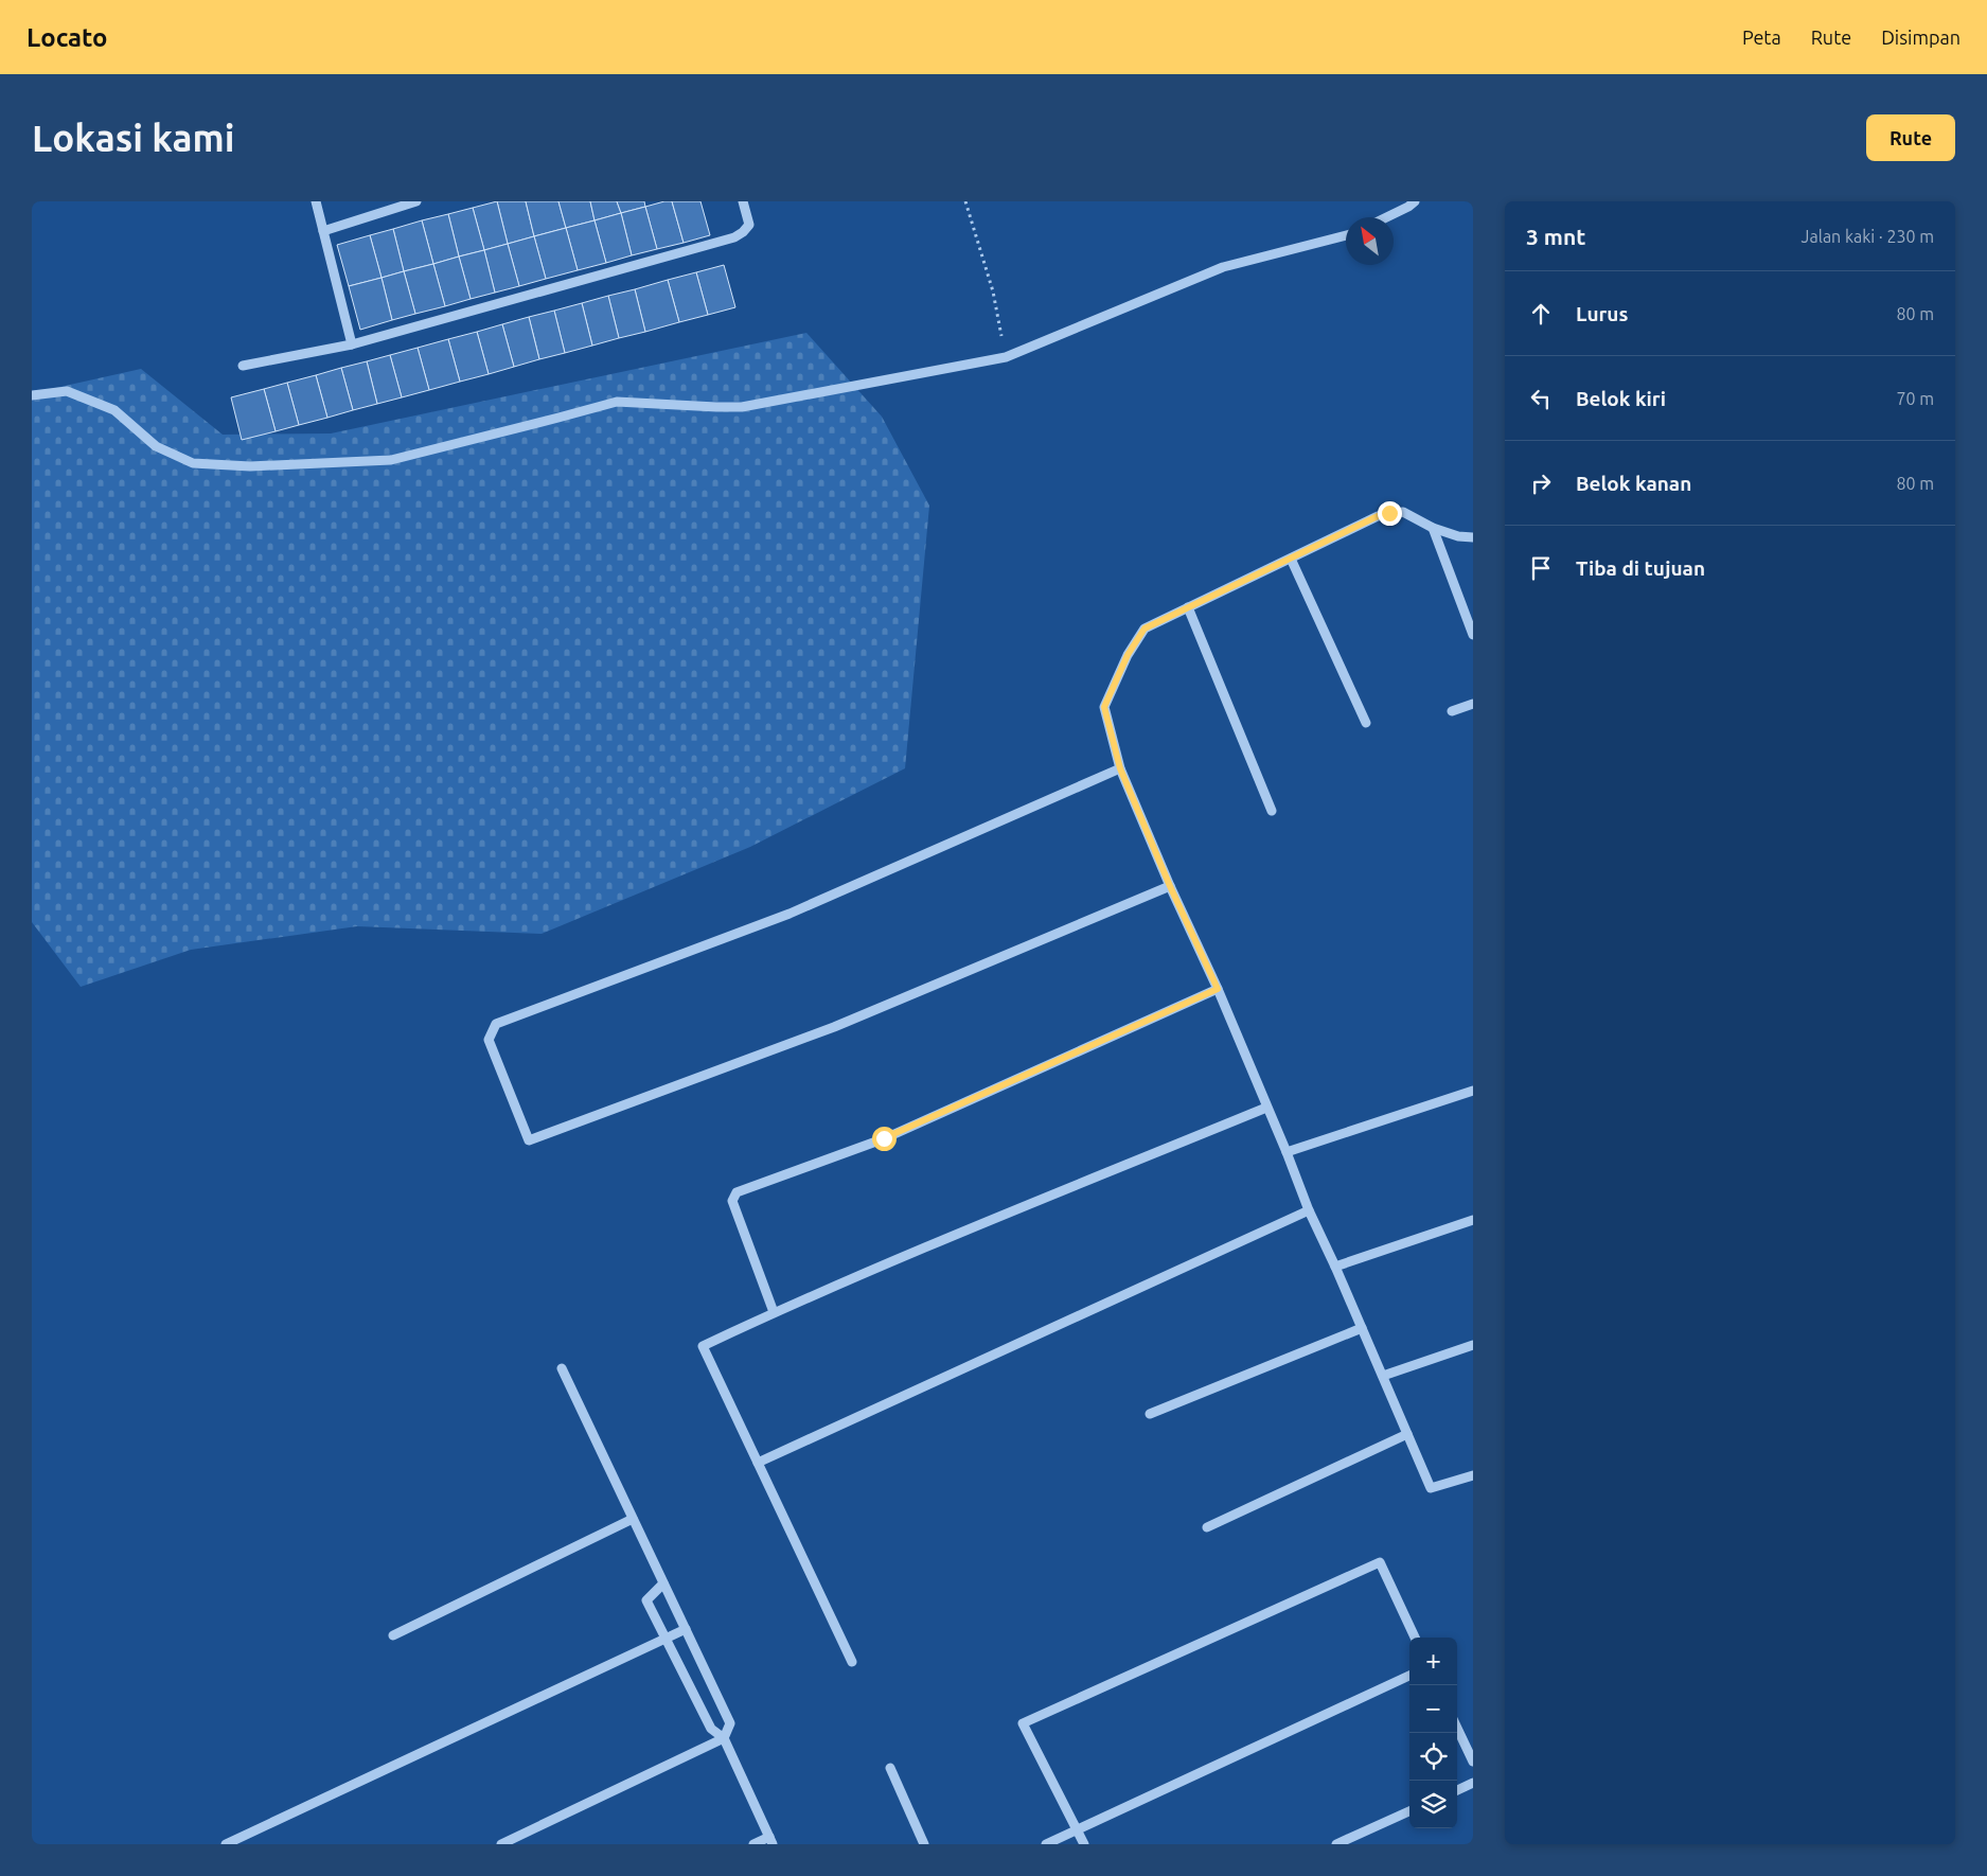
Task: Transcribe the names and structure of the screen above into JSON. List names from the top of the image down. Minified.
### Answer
{"north":"top left","page":{"header":"Locato","nav":["Peta","Rute","Disimpan"],"buttons":"Rute","title":"Lokasi kami","heading":["3 mnt","Jalan kaki · 230 m"],"list":[["Lurus","80 m"],["Belok kiri","70 m"],["Belok kanan","80 m"],"Tiba di tujuan"],"map_buttons":["+","−"]}}
